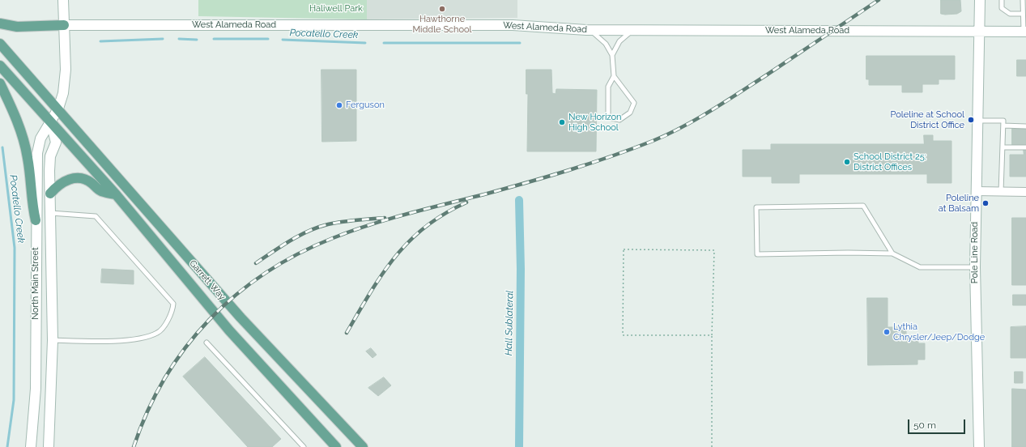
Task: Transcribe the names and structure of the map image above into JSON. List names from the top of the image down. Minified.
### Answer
{"streets":{"main road":["West Alameda Road","Pole Line Road","Garrett Way","North Main Street"]},"crossings":[["West Alameda Road","Pole Line Road"],["West Alameda Road","North Main Street"],["Garrett Way","North Main Street"]],"water":["Pocatello Creek","Hall Sublateral"],"parks":["Haliwell Park"],"places":["Hawthorne Middle School","Ferguson","Poleline at School District Office","New Horizon High School","School District 25: District Offices","Poleline at Balsam","Lythia Chrysler/Jeep/Dodge"],"scale_bar":"50 m"}
